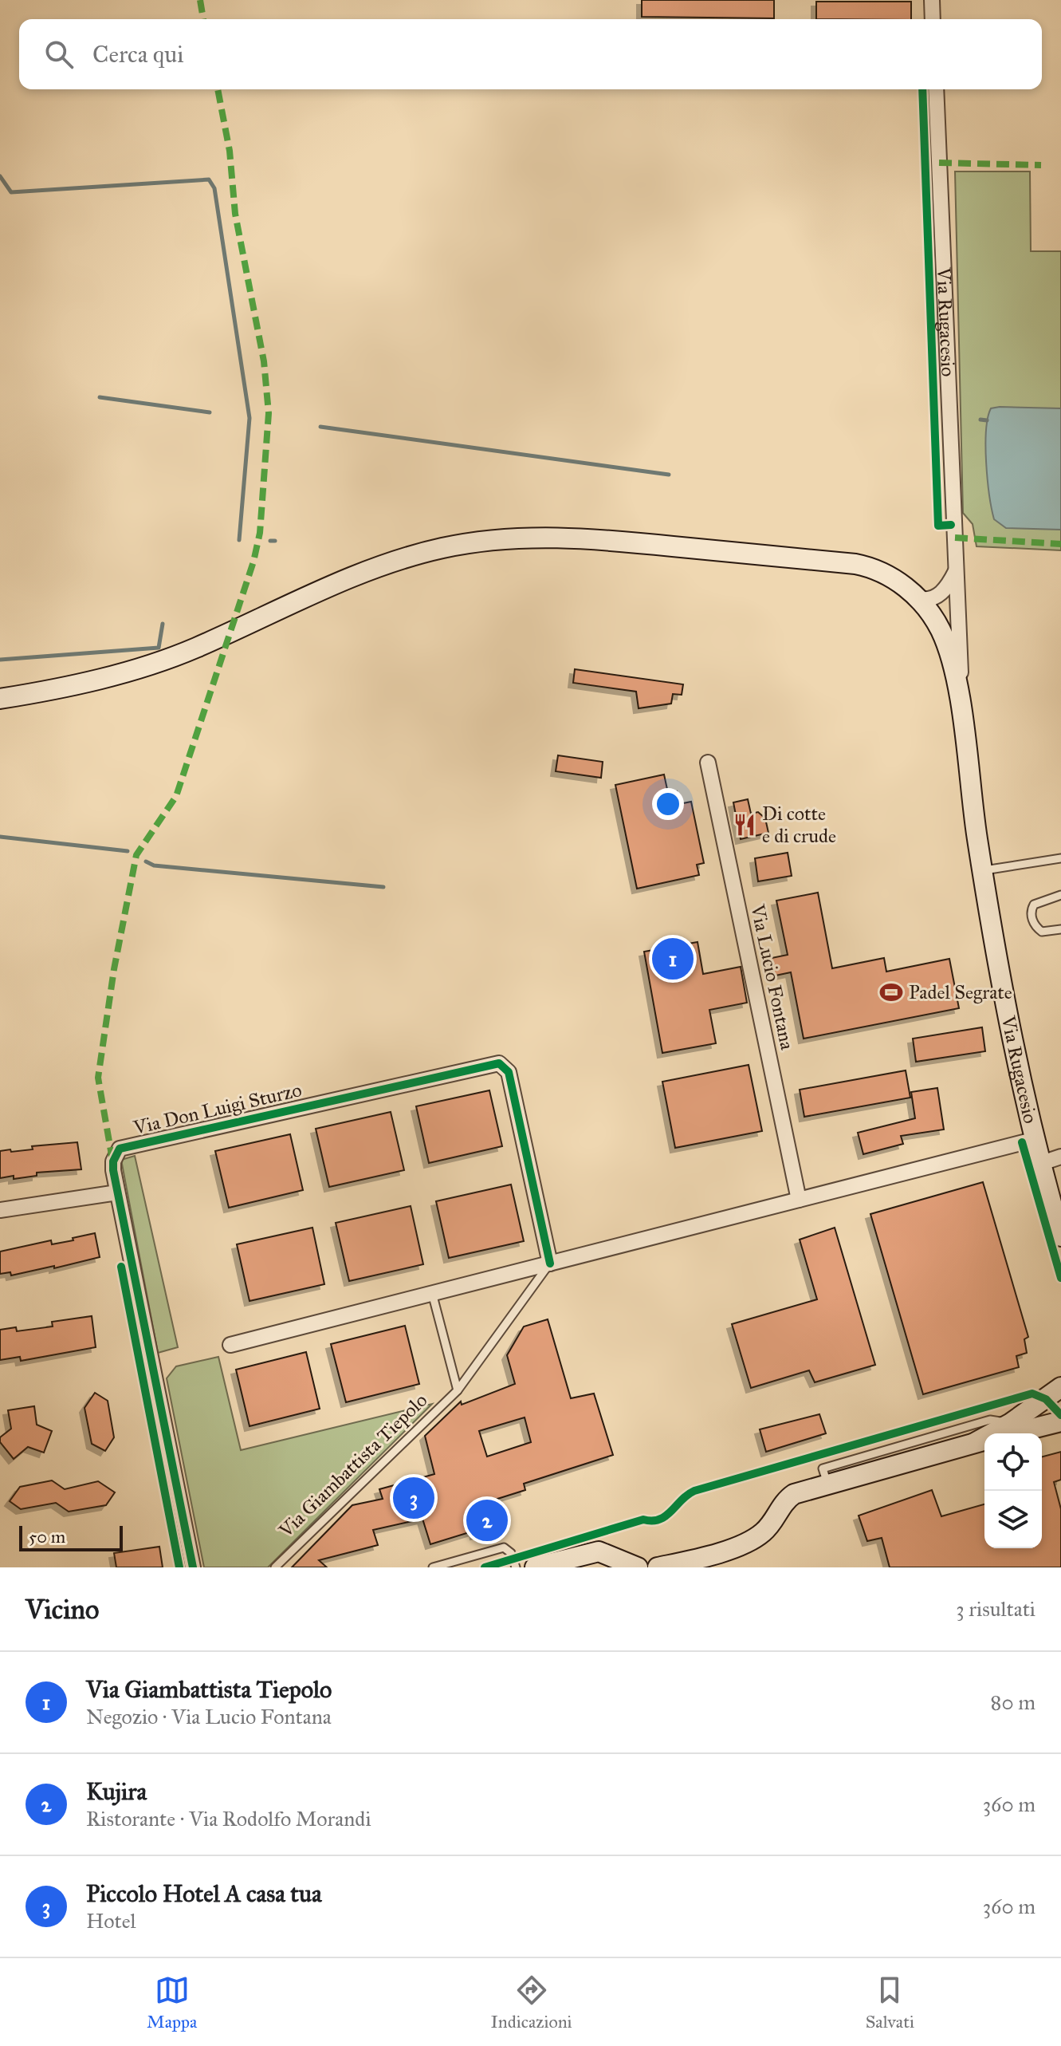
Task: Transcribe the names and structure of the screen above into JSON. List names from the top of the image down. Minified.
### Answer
{"streets":{"main road":["Via Rugacesio"],"street":["Via Lucio Fontana","Via Don Luigi Sturzo"],"lane":["Via Giambattista Tiepolo"]},"crossings":[["Via Don Luigi Sturzo","Via Giambattista Tiepolo"]],"places":{"restaurant":["Di cotte e di crude"],"sports":["Padel Segrate"]},"scale_bar":"50 m","page":{"search":"Cerca qui","pins":["1","3","2"],"scale":"50 m","heading":["Vicino","3 risultati"],"list":[{"mark":"1","name":"Via Giambattista Tiepolo","note":"Negozio · Via Lucio Fontana","value":"80 m"},{"mark":"2","name":"Kujira","note":"Ristorante · Via Rodolfo Morandi","value":"360 m"},{"mark":"3","name":"Piccolo Hotel A casa tua","note":"Hotel","value":"360 m"}],"nav":["Mappa","Indicazioni","Salvati"]}}
